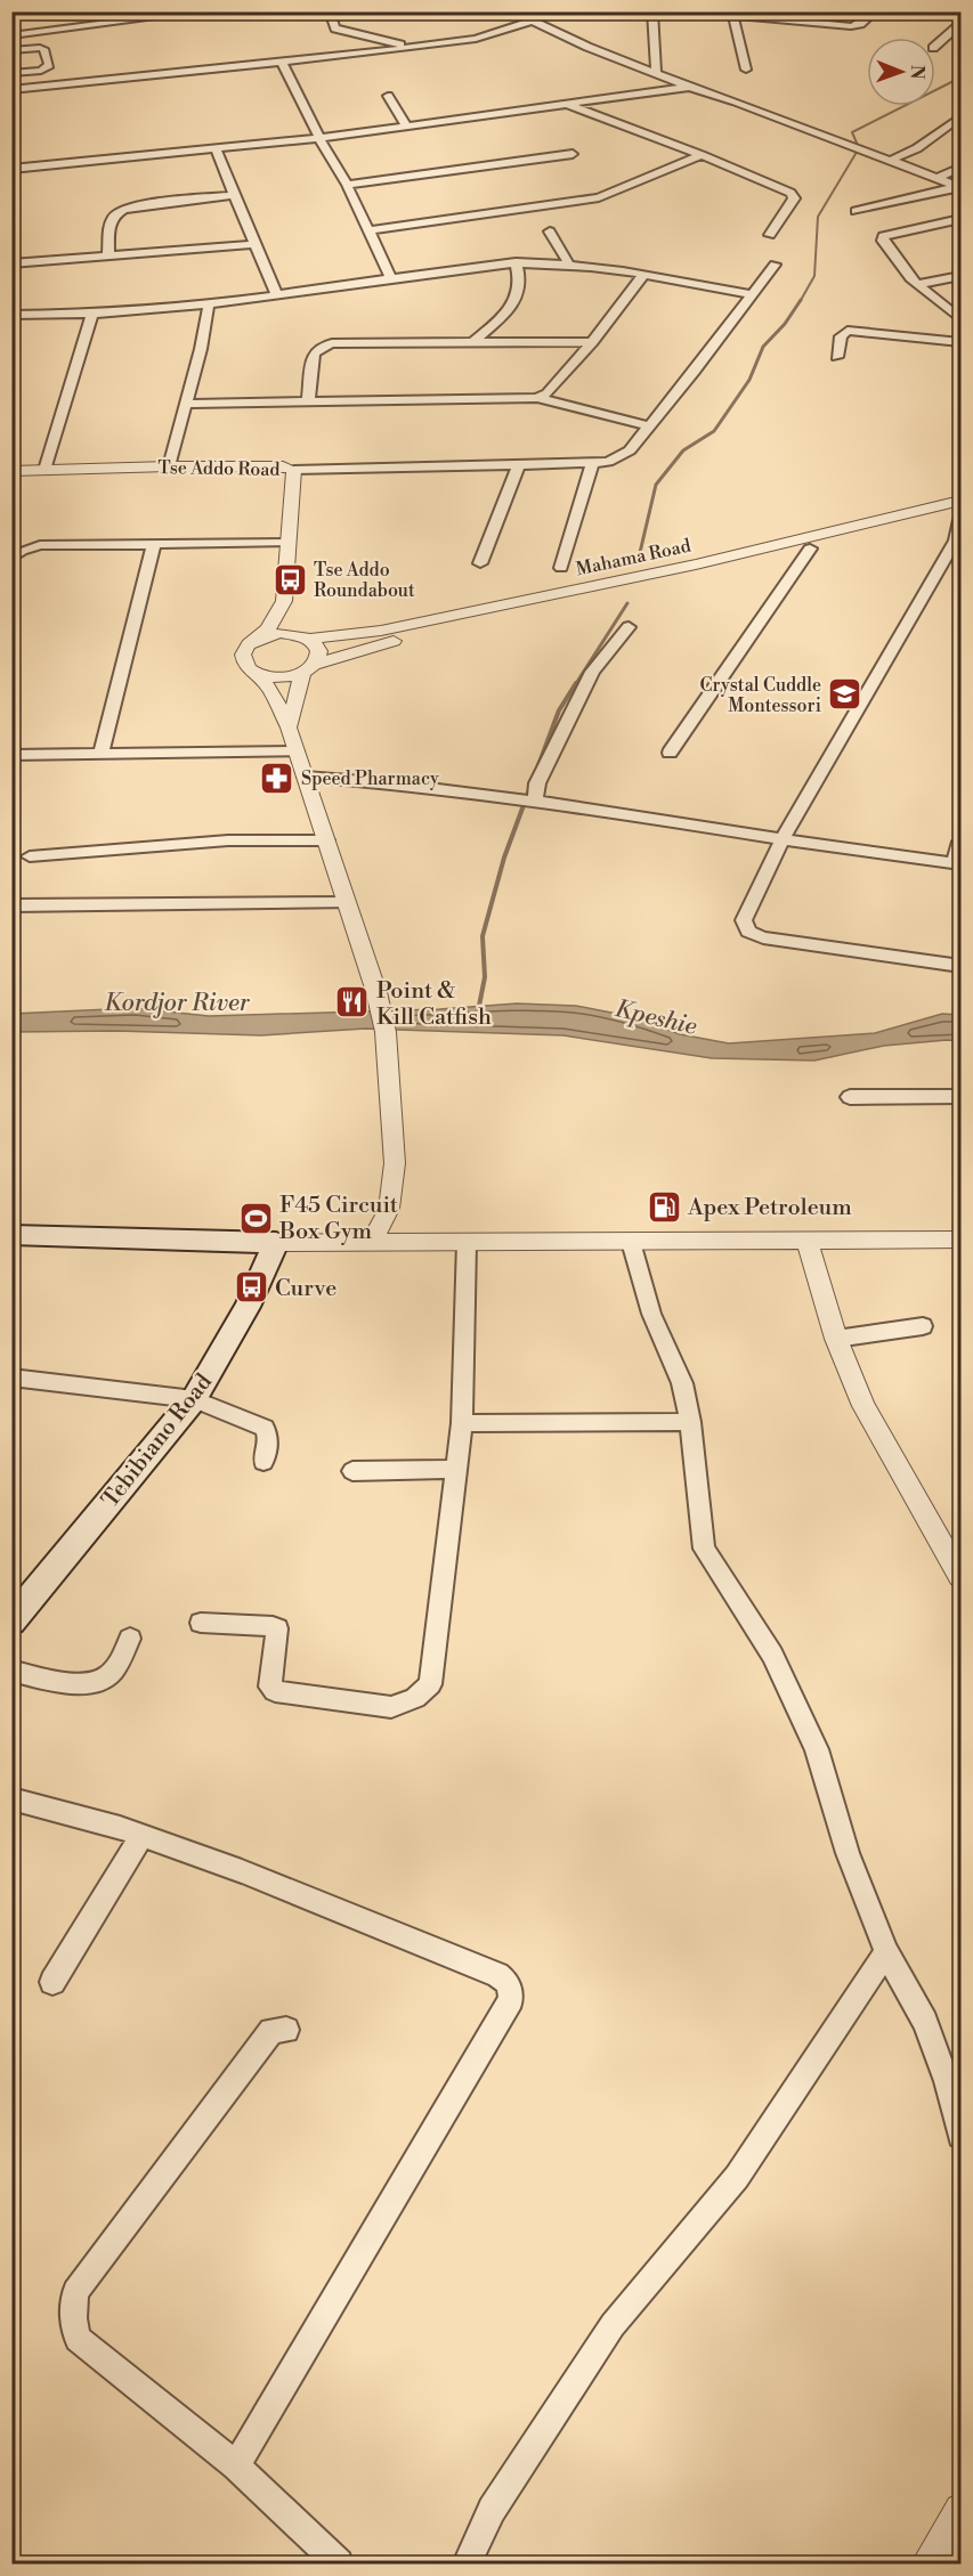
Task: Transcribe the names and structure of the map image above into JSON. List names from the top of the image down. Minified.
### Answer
{"streets":{"main road":["Tebibiano Road"],"street":["Tse Addo Road","Mahama Road"]},"crossings":[["Tse Addo Road","Mahama Road"]],"water":["Kordjor River","Kpeshie"],"places":{"bus stop":["Tse Addo Roundabout","Curve"],"school or university":["Crystal Cuddle Montessori"],"pharmacy":["Speed Pharmacy"],"restaurant":["Point & Kill Catfish"],"fuel station":["Apex Petroleum"],"sports":["F45 Circuit Box Gym"]},"north":"right"}
